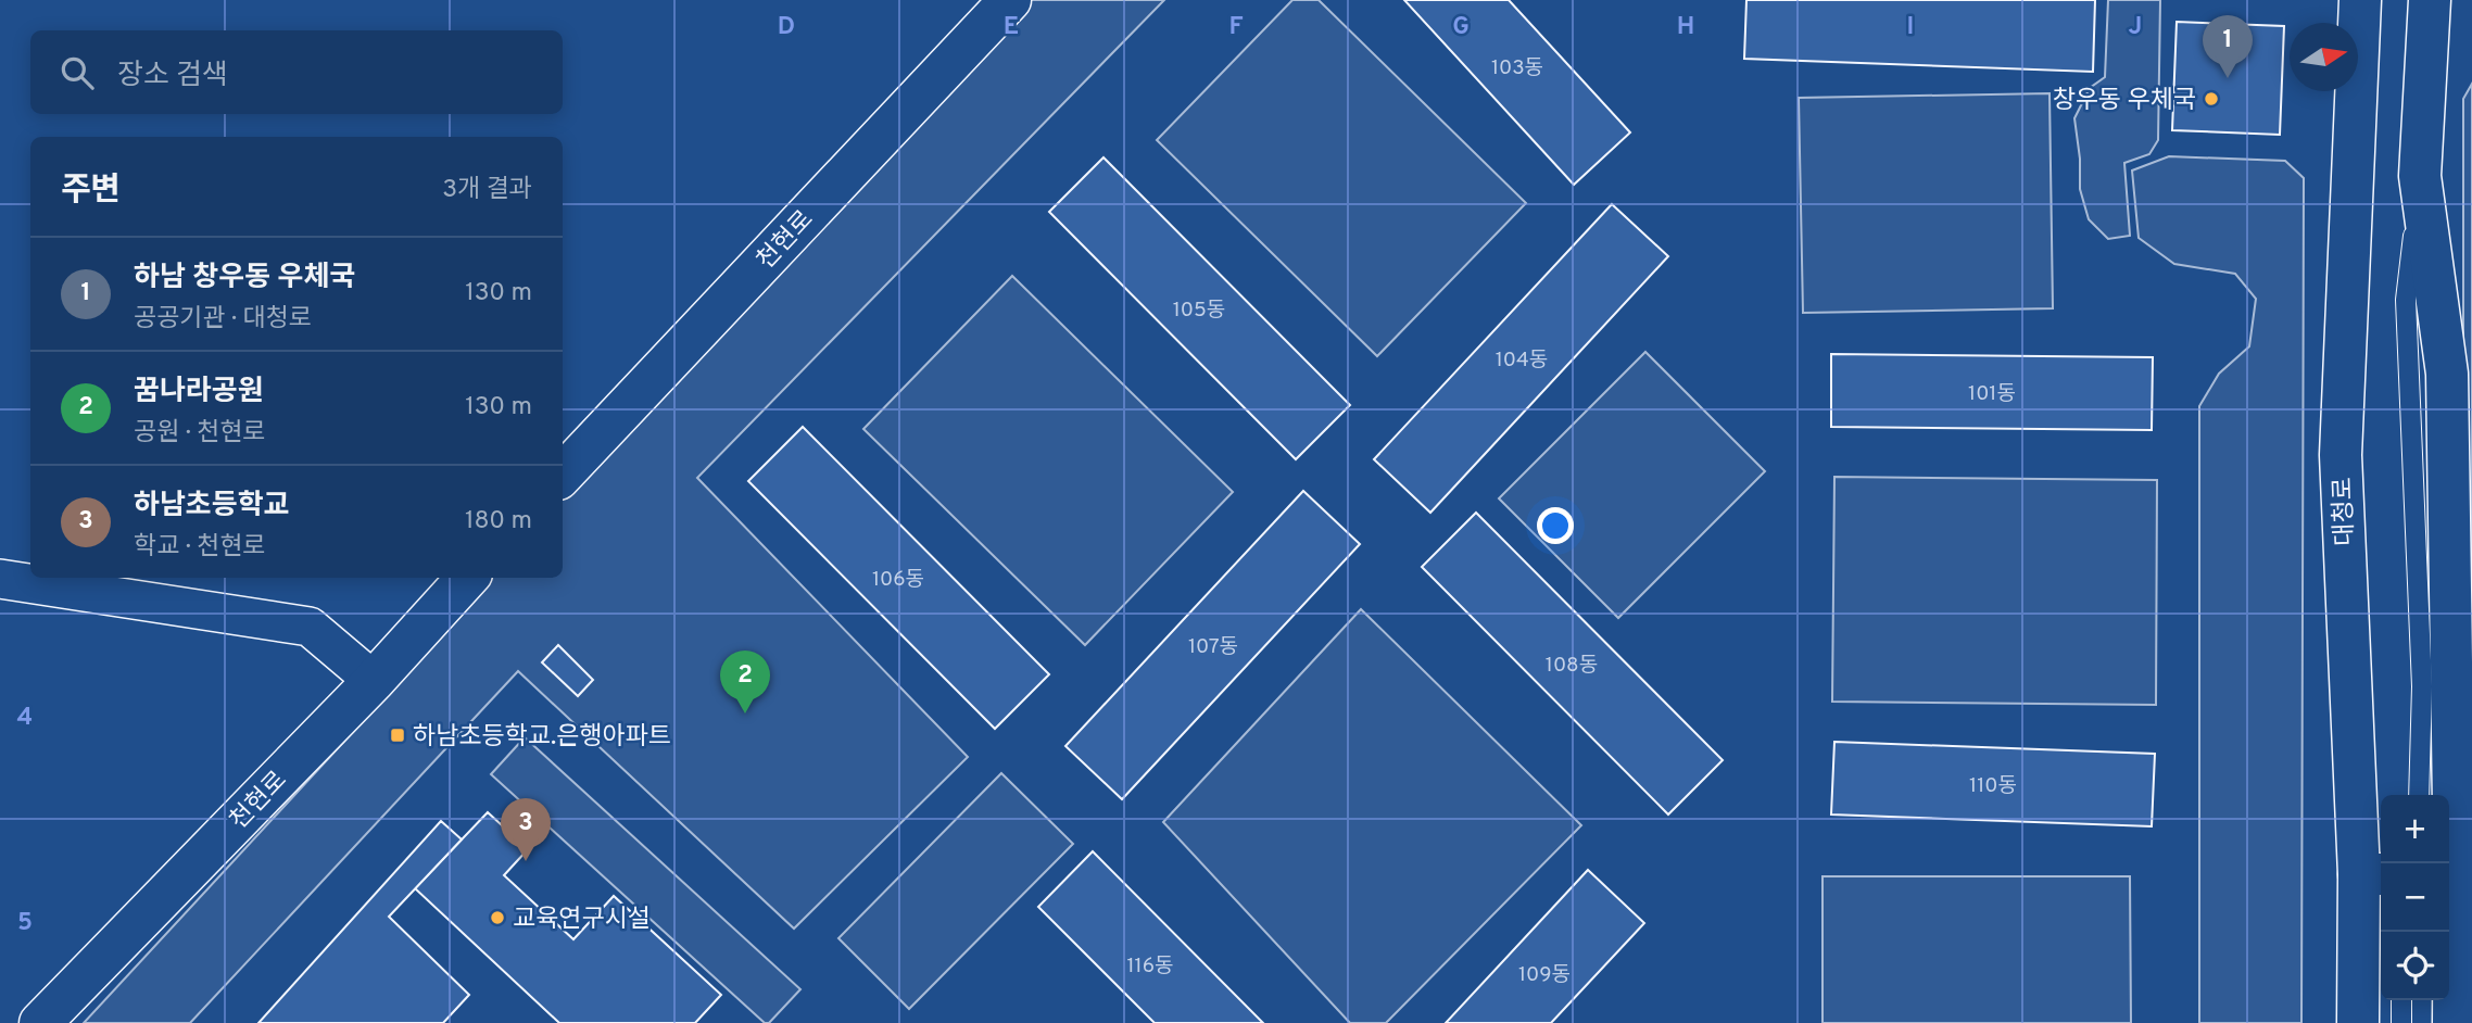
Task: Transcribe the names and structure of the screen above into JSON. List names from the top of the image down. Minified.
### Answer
{"streets":{"main road":["천현로","대청로"]},"places":{"other":["창우동 우체국","교육연구시설"],"transit":["하남초등학교.은행아파트"]},"house_numbers":["103동","105동","104동","101동","106동","107동","108동","110동","116동","109동"],"north":"right","page":{"pins":["1","2","3"],"search":"장소 검색","heading":["주변","3개 결과"],"list":[{"mark":"1","name":"하남 창우동 우체국","note":"공공기관 · 대청로","value":"130 m"},{"mark":"2","name":"꿈나라공원","note":"공원 · 천현로","value":"130 m"},{"mark":"3","name":"하남초등학교","note":"학교 · 천현로","value":"180 m"}],"map_buttons":["+","−"]},"grid":{"columns":["D","E","F","G","H","I","J"],"rows":["4","5"]}}
